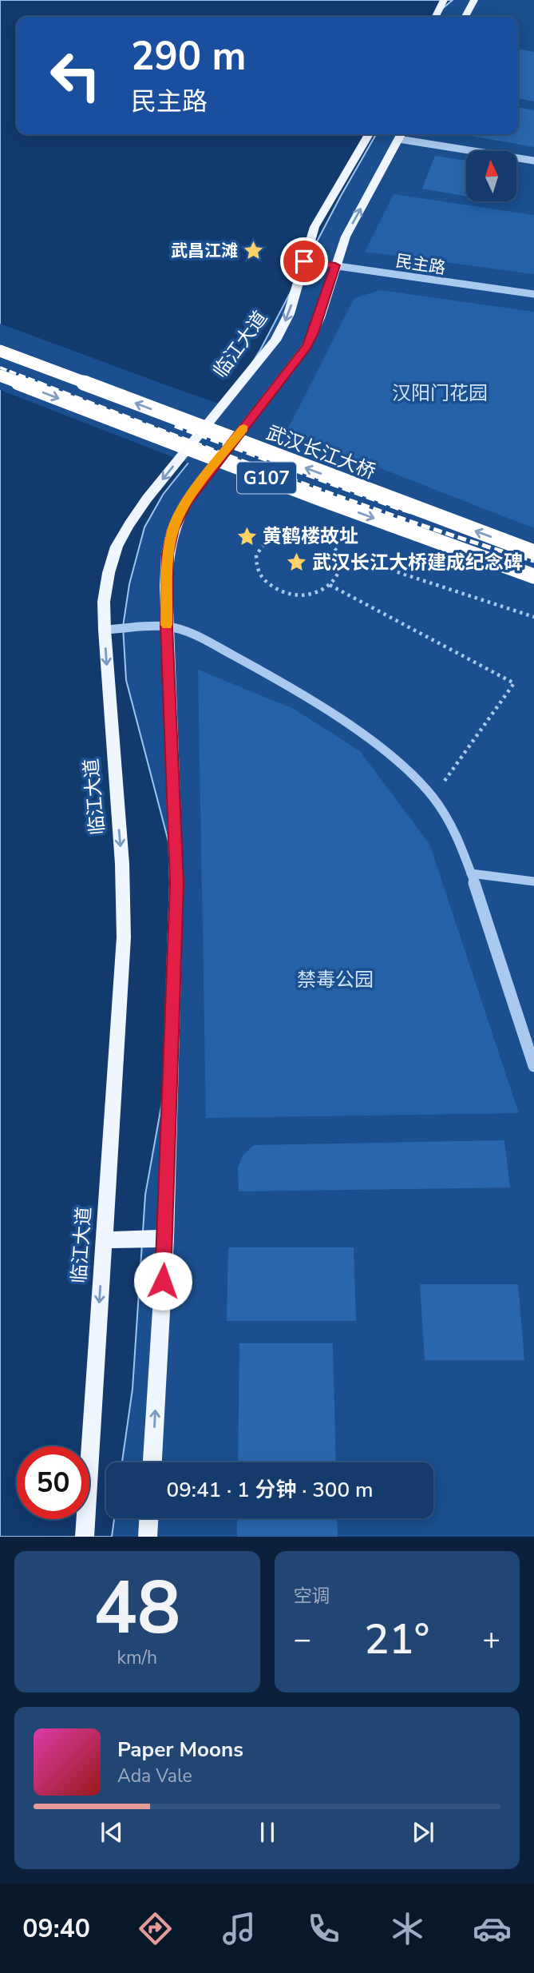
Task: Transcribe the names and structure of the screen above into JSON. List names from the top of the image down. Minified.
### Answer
{"streets":{"highway":["武汉长江大桥","G107"],"main road":["临江大道"],"street":["民主路"]},"crossings":[["民主路","临江大道"]],"parks":["汉阳门花园","禁毒公园"],"places":{"place":["武昌江滩","黄鹤楼故址","武汉长江大桥建成纪念碑"]},"north":"top","page":{"turn":["290 m","民主路"],"limit":"50","trip":"09:41 · 1 分钟 · 300 m","tile":[["48","km/h"],"空调"],"heat":["−","21°","+"],"song":["Paper Moons","Ada Vale"],"tabs":"09:40"}}
